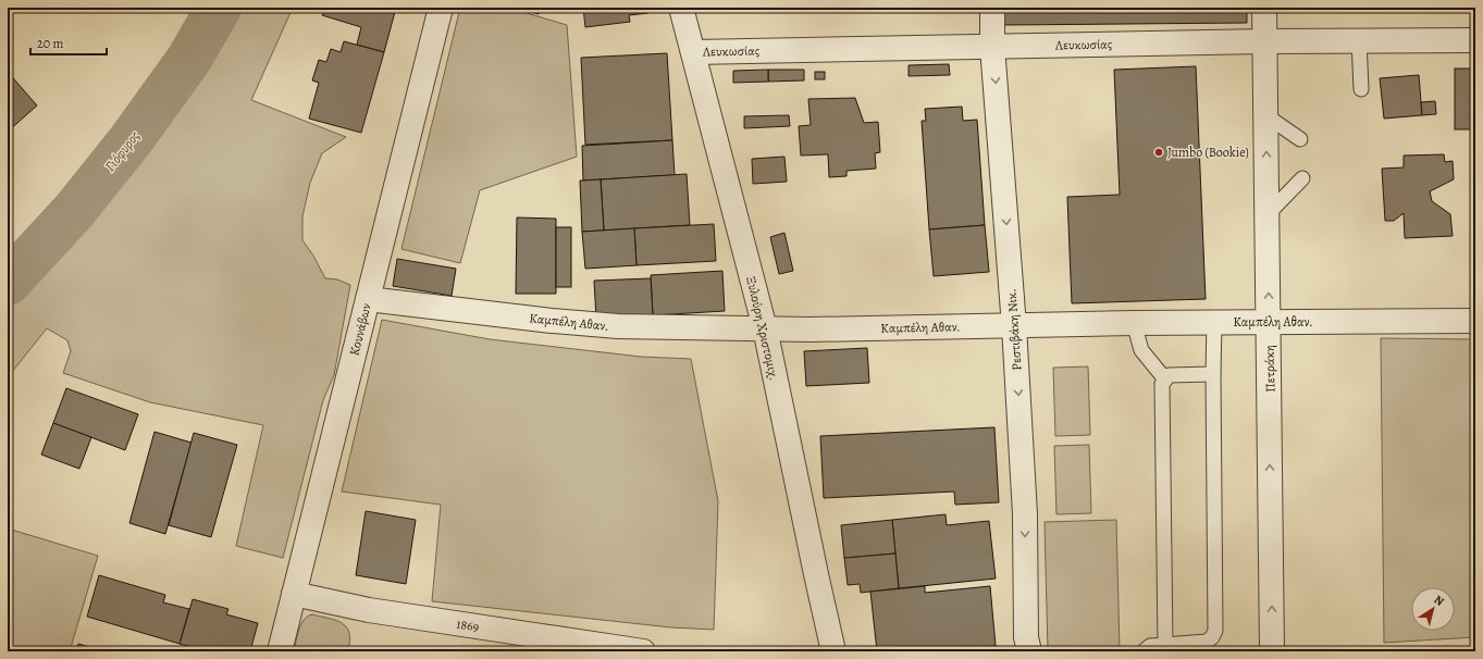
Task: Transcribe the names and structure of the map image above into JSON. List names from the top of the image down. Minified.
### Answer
{"streets":{"street":["Λευκωσίας","Καμπέλη Αθαν.","Ξυλούρη Χριστομιχ.","Κουνάβων","Ρεστιβάκη Νικ.","Πετράκη","1869"]},"crossings":[["Λευκωσίας","Ξυλούρη Χριστομιχ."],["Λευκωσίας","Ρεστιβάκη Νικ."],["Λευκωσίας","Πετράκη"],["Καμπέλη Αθαν.","Ξυλούρη Χριστομιχ."],["Καμπέλη Αθαν.","Κουνάβων"],["Καμπέλη Αθαν.","Ρεστιβάκη Νικ."],["Καμπέλη Αθαν.","Πετράκη"],["Κουνάβων","1869"]],"one_way":["Ρεστιβάκη Νικ.","Πετράκη"],"water":["Γιόφυρος"],"places":["Jumbo (Bookie)"],"scale_bar":"20 m","north":"top right"}
